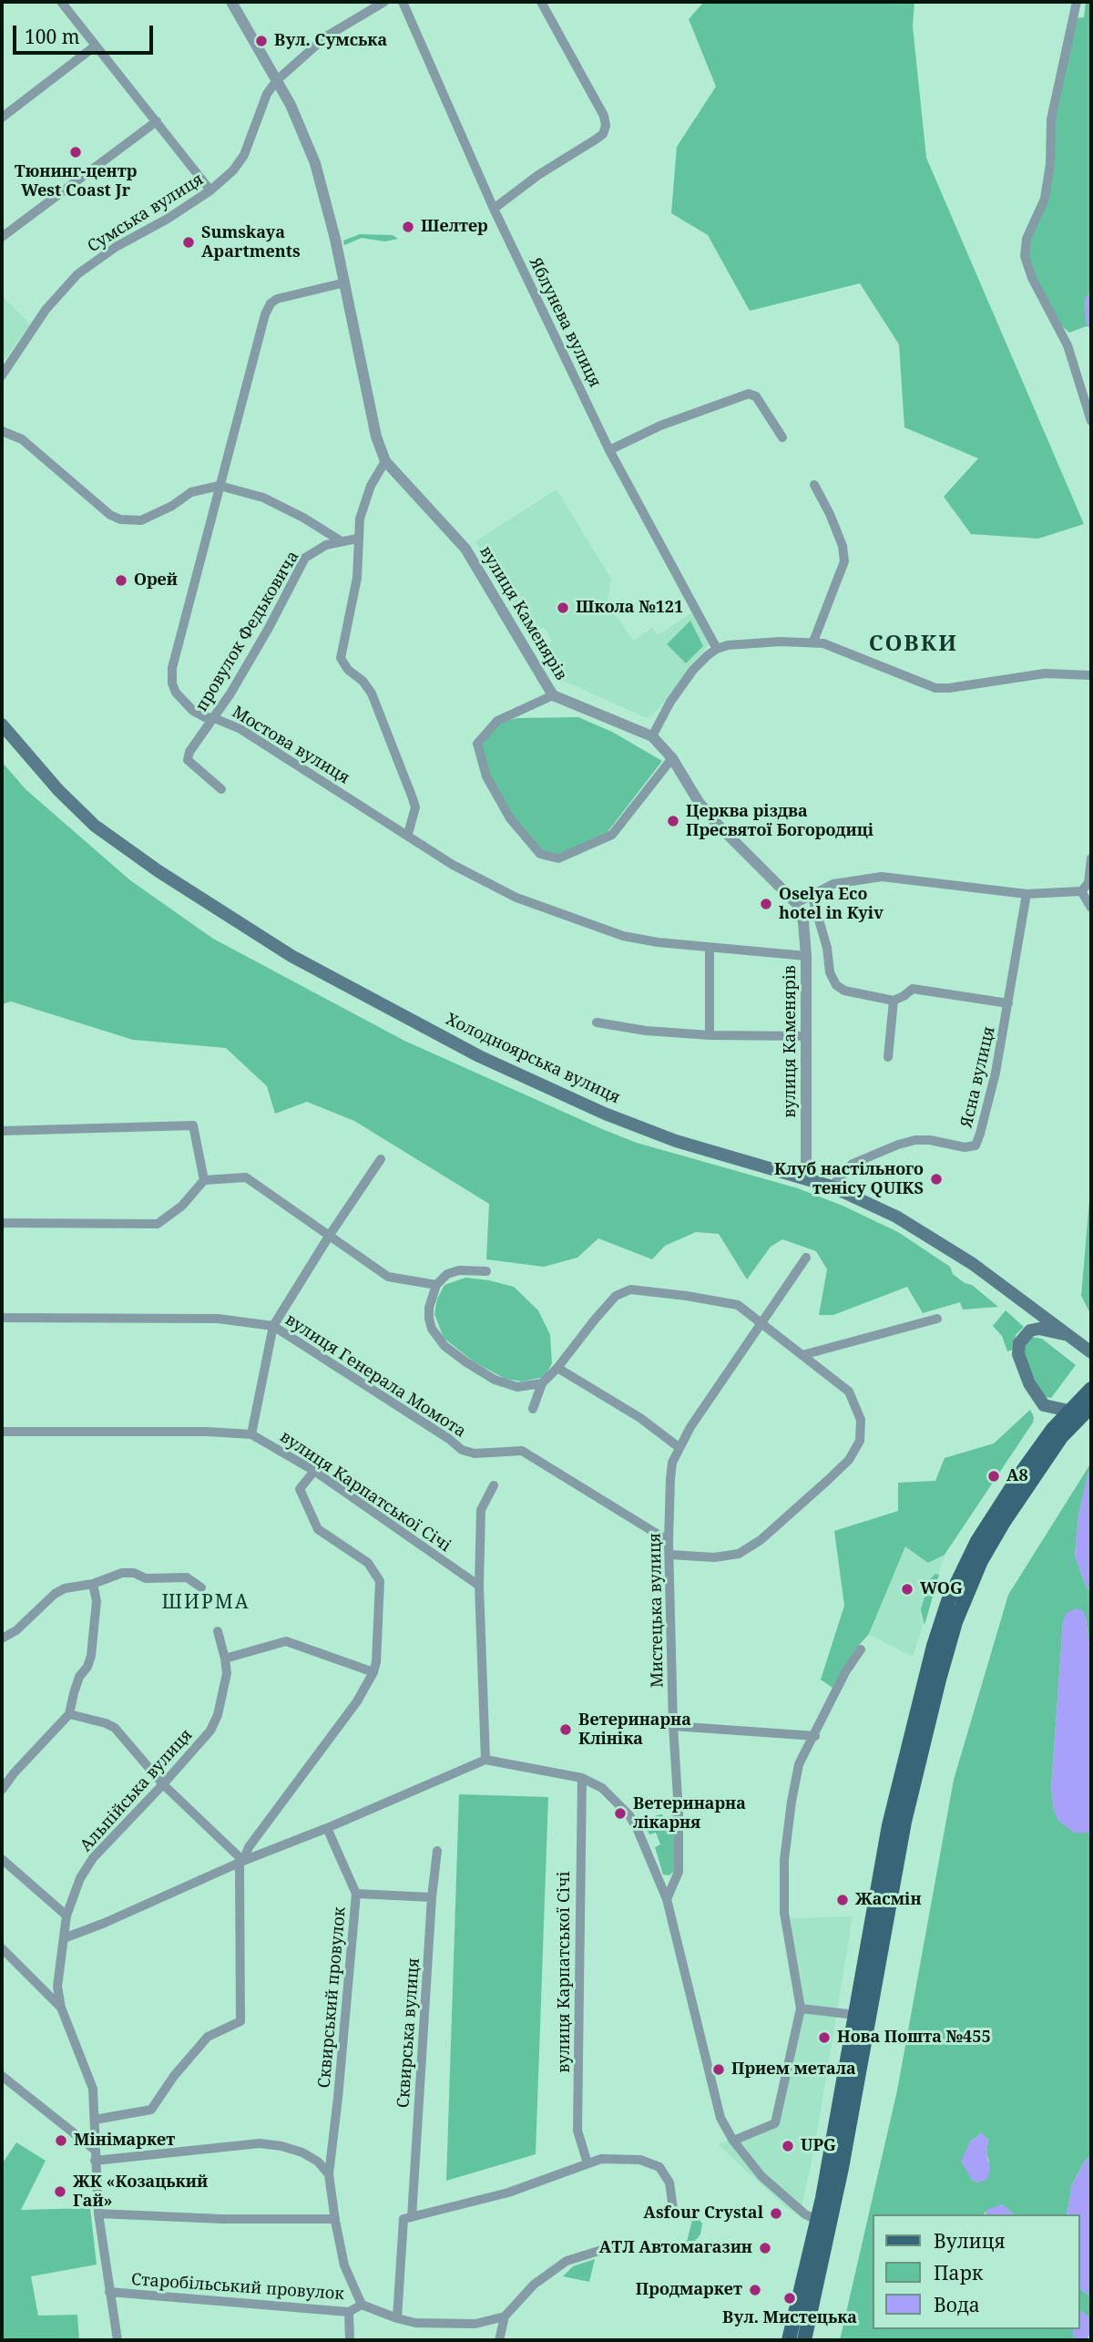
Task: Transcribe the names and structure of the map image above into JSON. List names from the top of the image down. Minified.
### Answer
{"streets":{"main road":["Холодноярська вулиця"],"street":["Сумська вулиця","Яблунева вулиця","вулиця Каменярів","провулок Федьковича","Мостова вулиця","Ясна вулиця","вулиця Генерала Момота","вулиця Карпатської Січі","Мистецька вулиця","Альпійська вулиця","Сквирський провулок","Сквирська вулиця","Старобільський провулок"]},"crossings":[["Сумська вулиця","вулиця Каменярів"],["вулиця Каменярів","Мостова вулиця"],["вулиця Каменярів","Холодноярська вулиця"],["провулок Федьковича","Мостова вулиця"],["Холодноярська вулиця","Ясна вулиця"],["вулиця Генерала Момота","Мистецька вулиця"],["Альпійська вулиця","Старобільський провулок"],["Сквирський провулок","Старобільський провулок"]],"districts":["СОВКИ","ШИРМА"],"places":["Вул. Сумська","Тюнинг-центр West Coast Jr","Шелтер","Sumskaya Apartments","Орей","Школа №121","Церква різдва Пресвятої Богородиці","Oselya Eco hotel in Kyiv","Клуб настільного тенісу QUIKS","А8","WOG","Ветеринарна Клініка","Ветеринарна лікарня","Жасмін","Нова Пошта №455","Прием метала","Мінімаркет","UPG","ЖК «Козацький Гай»","Asfour Crystal","АТЛ Автомагазин","Продмаркет","Вул. Мистецька"],"legend":["Вулиця","Парк","Вода"],"scale_bar":"100 m"}
